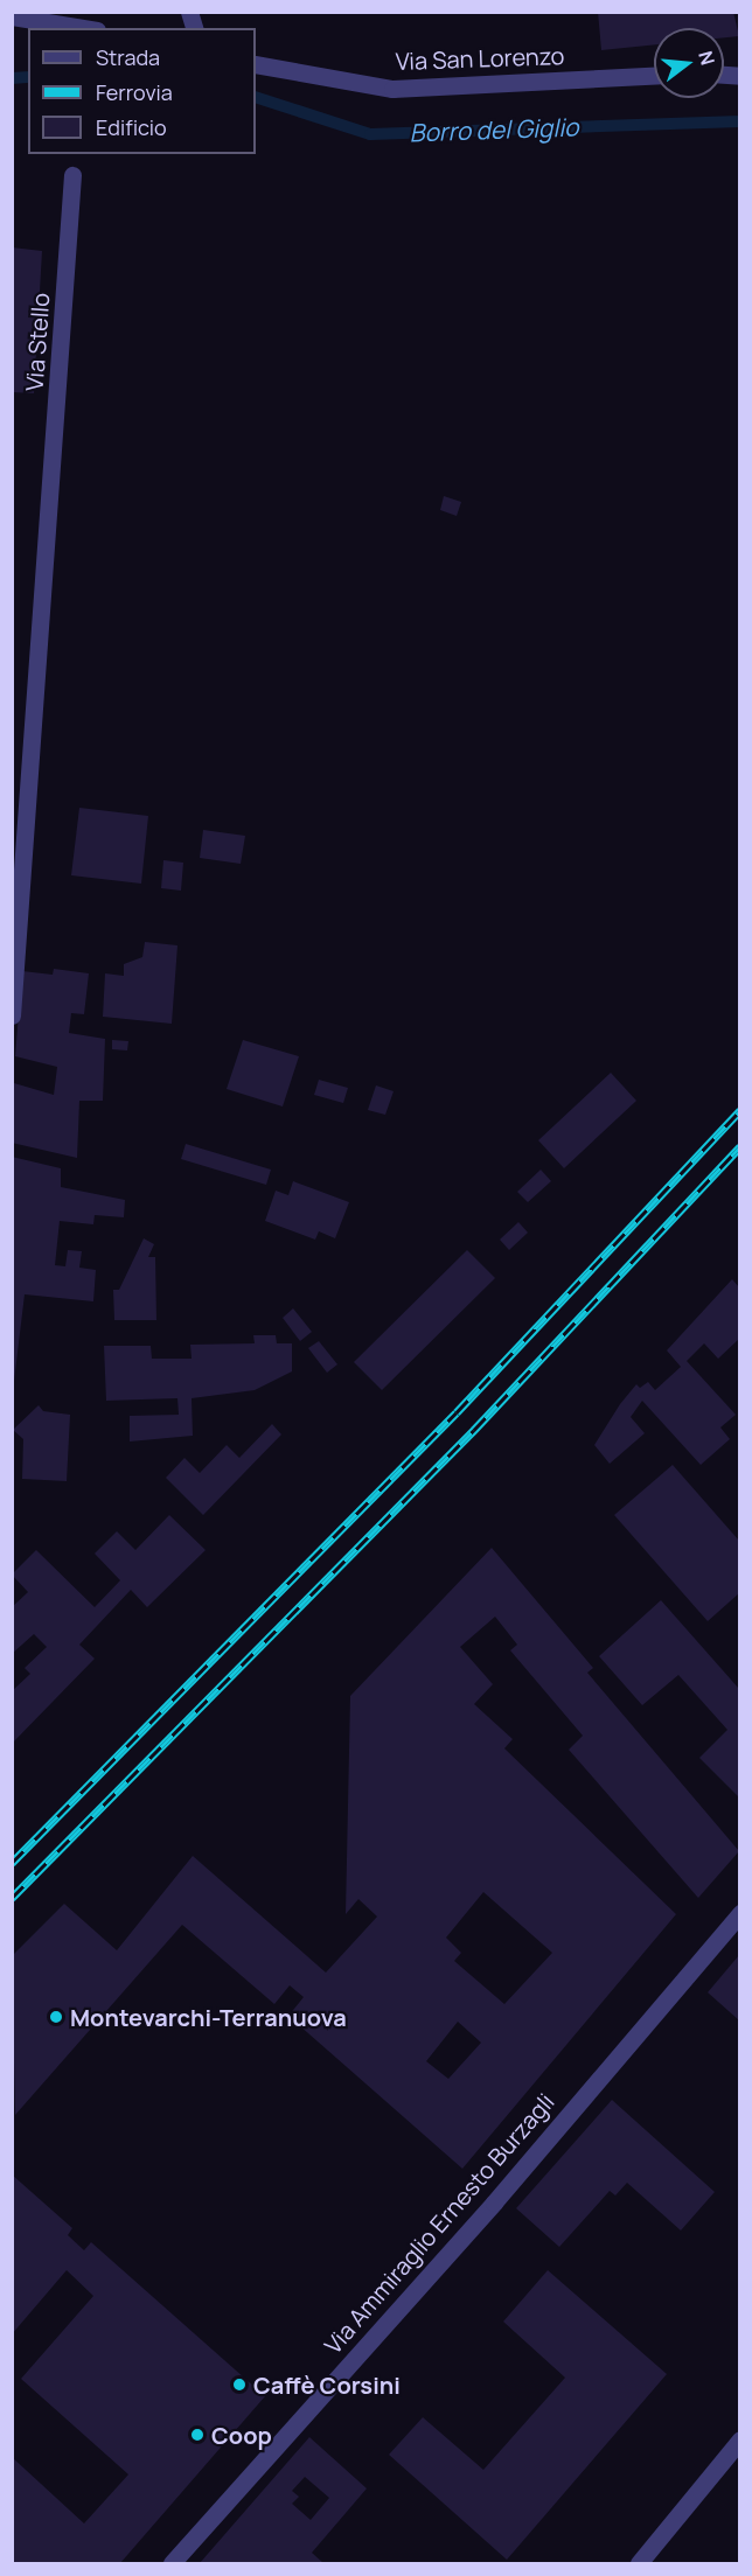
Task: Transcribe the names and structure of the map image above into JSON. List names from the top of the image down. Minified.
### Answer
{"streets":{"street":["Via San Lorenzo","Via Stello","Via Ammiraglio Ernesto Burzagli"]},"water":["Borro del Giglio"],"places":["Montevarchi-Terranuova","Caffè Corsini","Coop"],"legend":["Strada","Ferrovia","Edificio"],"north":"right"}
